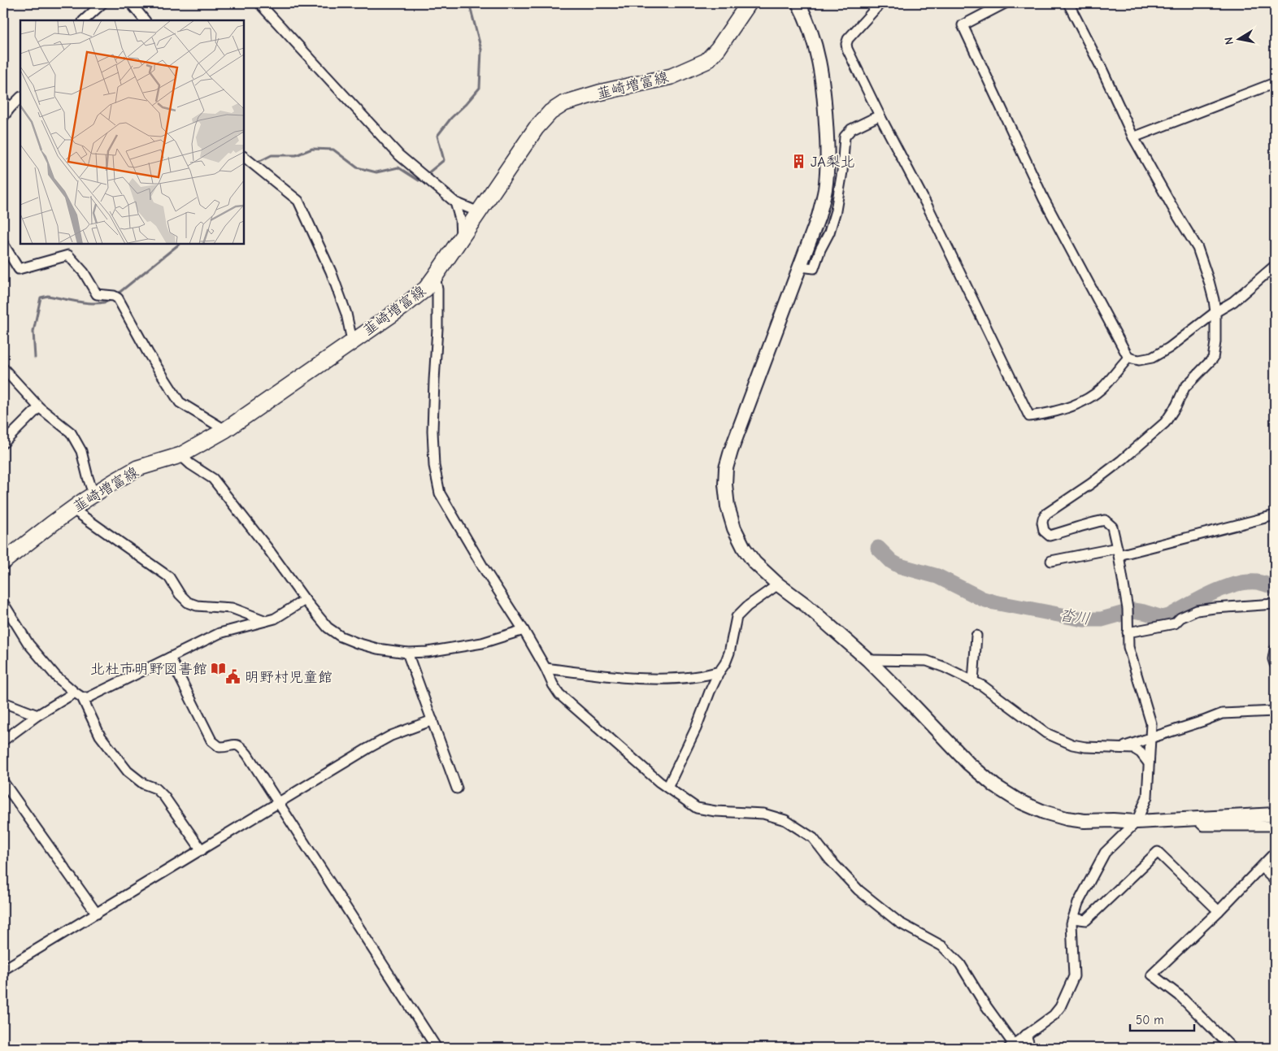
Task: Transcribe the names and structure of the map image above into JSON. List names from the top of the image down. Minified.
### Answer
{"streets":{"main road":["韮崎増富線"]},"water":["沓川"],"places":{"building":["JA梨北"],"library":["北杜市明野図書館"],"public building":["明野村児童館"]},"scale_bar":"50 m","north":"left"}
